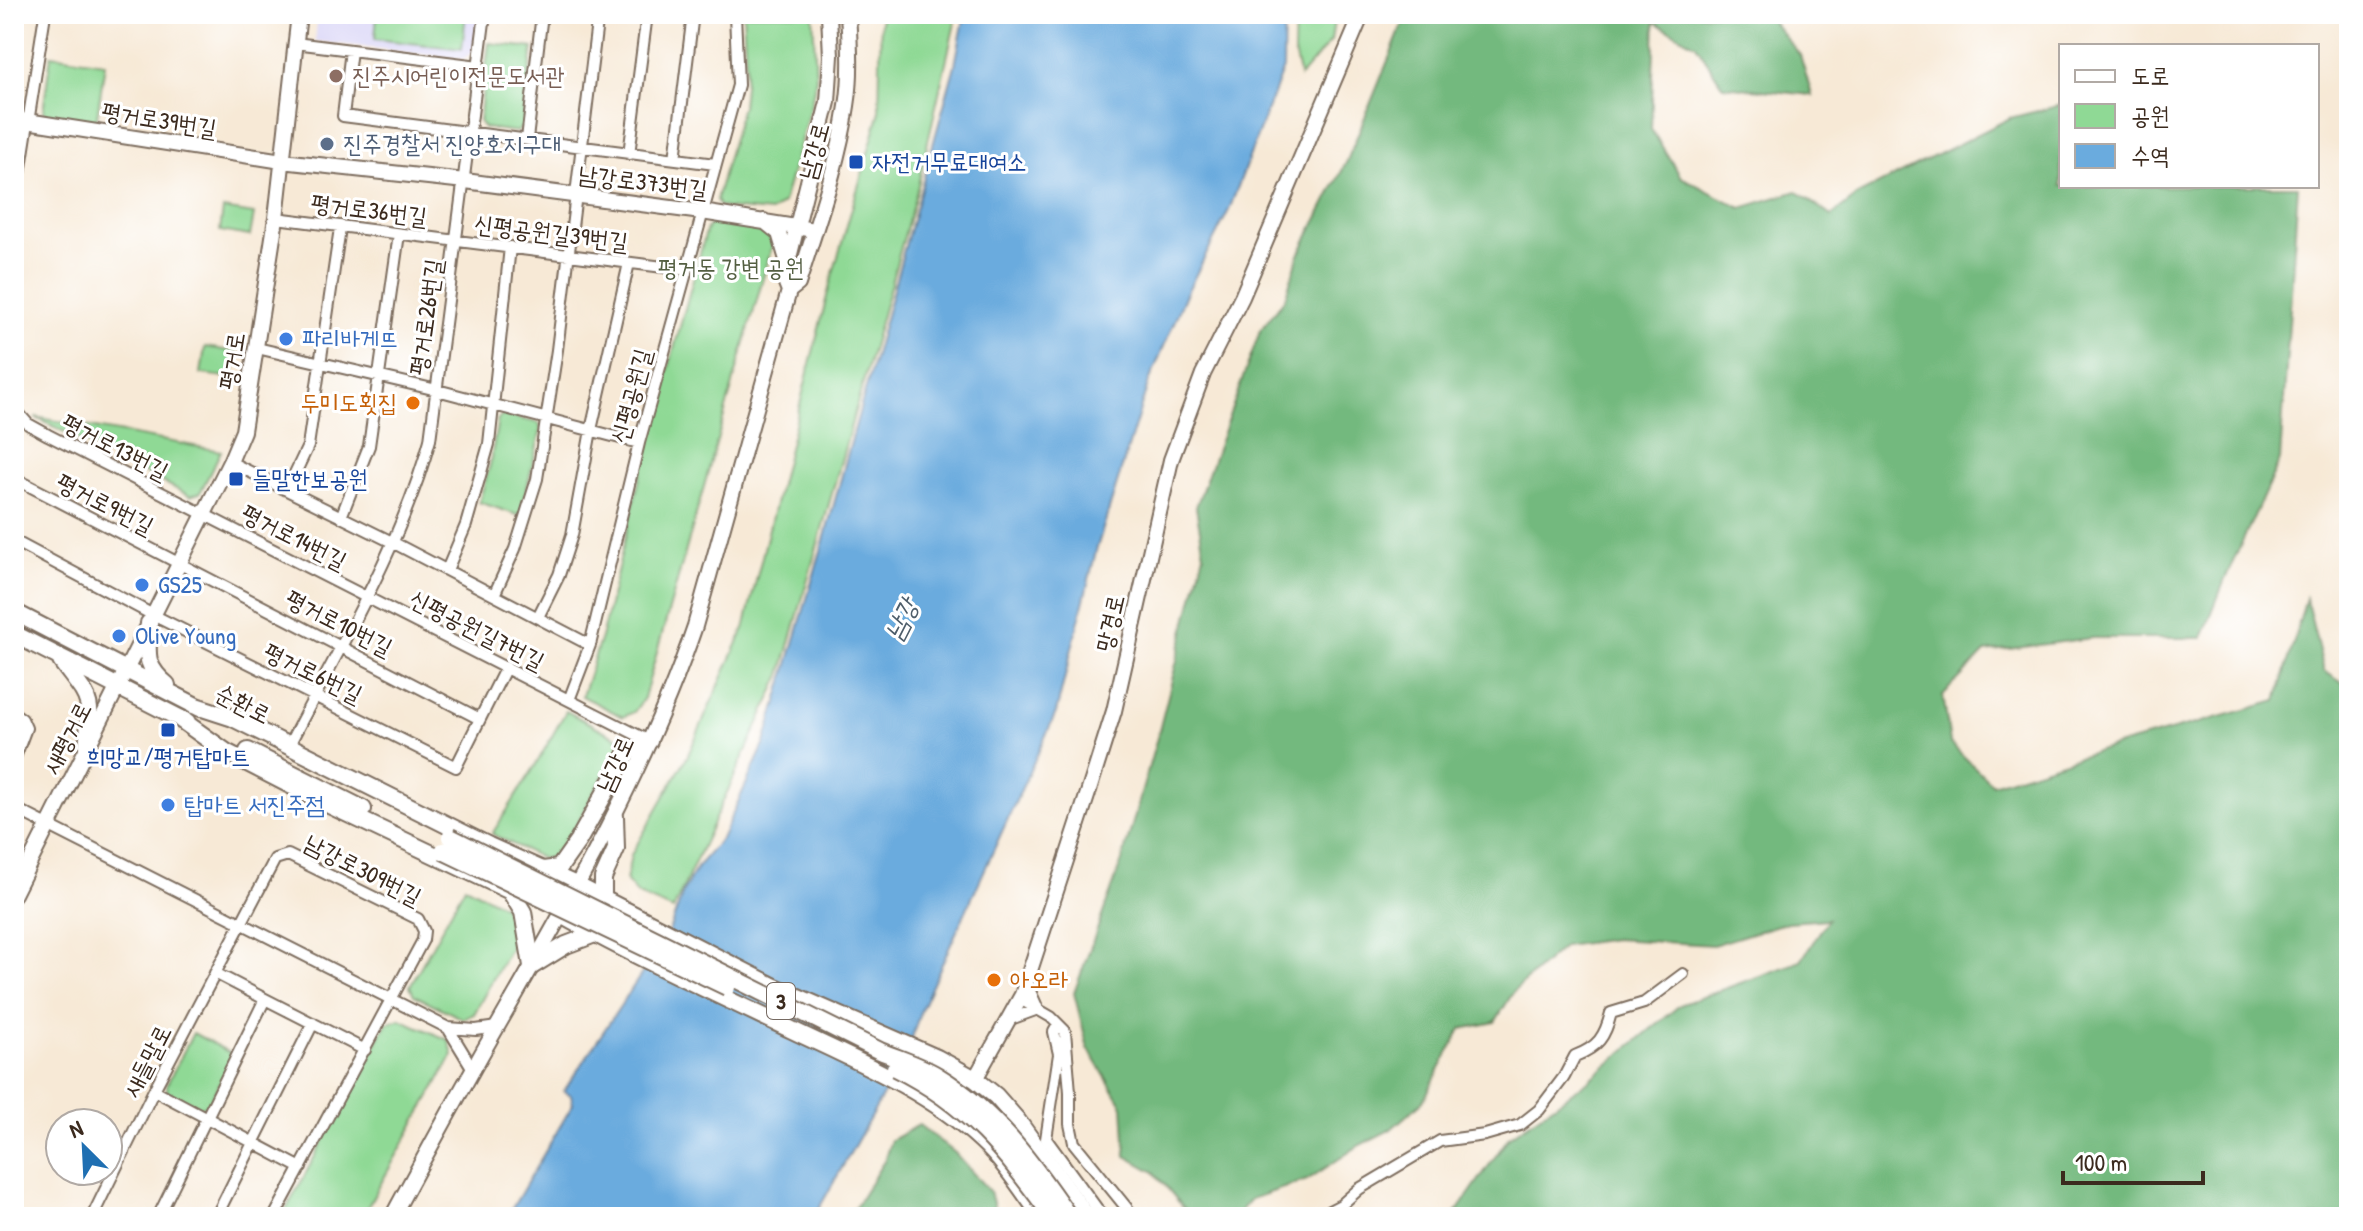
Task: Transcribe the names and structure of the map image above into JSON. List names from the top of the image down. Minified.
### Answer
{"streets":{"main road":["순환로","3"],"street":["평거로39번길","남강로","남강로373번길","평거로36번길","신평공원길39번길","평거로26번길","평거로","신평공원길","평거로13번길","평거로9번길","평거로14번길","평거로10번길","망경로","신평공원길7번길","평거로6번길","새평거로","남강로309번길","새들말로"]},"crossings":[["평거로39번길","남강로373번길"],["평거로39번길","평거로26번길"],["평거로39번길","평거로"],["남강로","남강로373번길"],["남강로373번길","평거로26번길"],["남강로373번길","신평공원길"],["평거로36번길","신평공원길39번길"],["평거로36번길","평거로26번길"],["평거로36번길","평거로"],["신평공원길39번길","평거로26번길"],["신평공원길39번길","신평공원길"],["평거로26번길","평거로"],["평거로","평거로13번길"],["평거로","평거로9번길"],["평거로","평거로14번길"],["평거로","평거로10번길"],["평거로","평거로6번길"],["평거로","순환로"],["평거로","새평거로"],["신평공원길","신평공원길7번길"],["평거로13번길","평거로14번길"],["평거로9번길","평거로10번길"],["평거로14번길","신평공원길7번길"],["평거로10번길","평거로6번길"],["순환로","새평거로"],["순환로","3"],["남강로309번길","새들말로"]],"water":["남강"],"parks":["평거동 강변 공원"],"places":{"other":["진주시어린이전문도서관","진주경찰서 진양호지구대","파리바게뜨","두미도횟집","GS25","Olive Young","탑마트 서진주점","아오라"],"transit":["자전거무료대여소","들말한보공원","희망교/평거탑마트"]},"legend":["도로","공원","수역"],"scale_bar":"100 m","north":"top left"}
